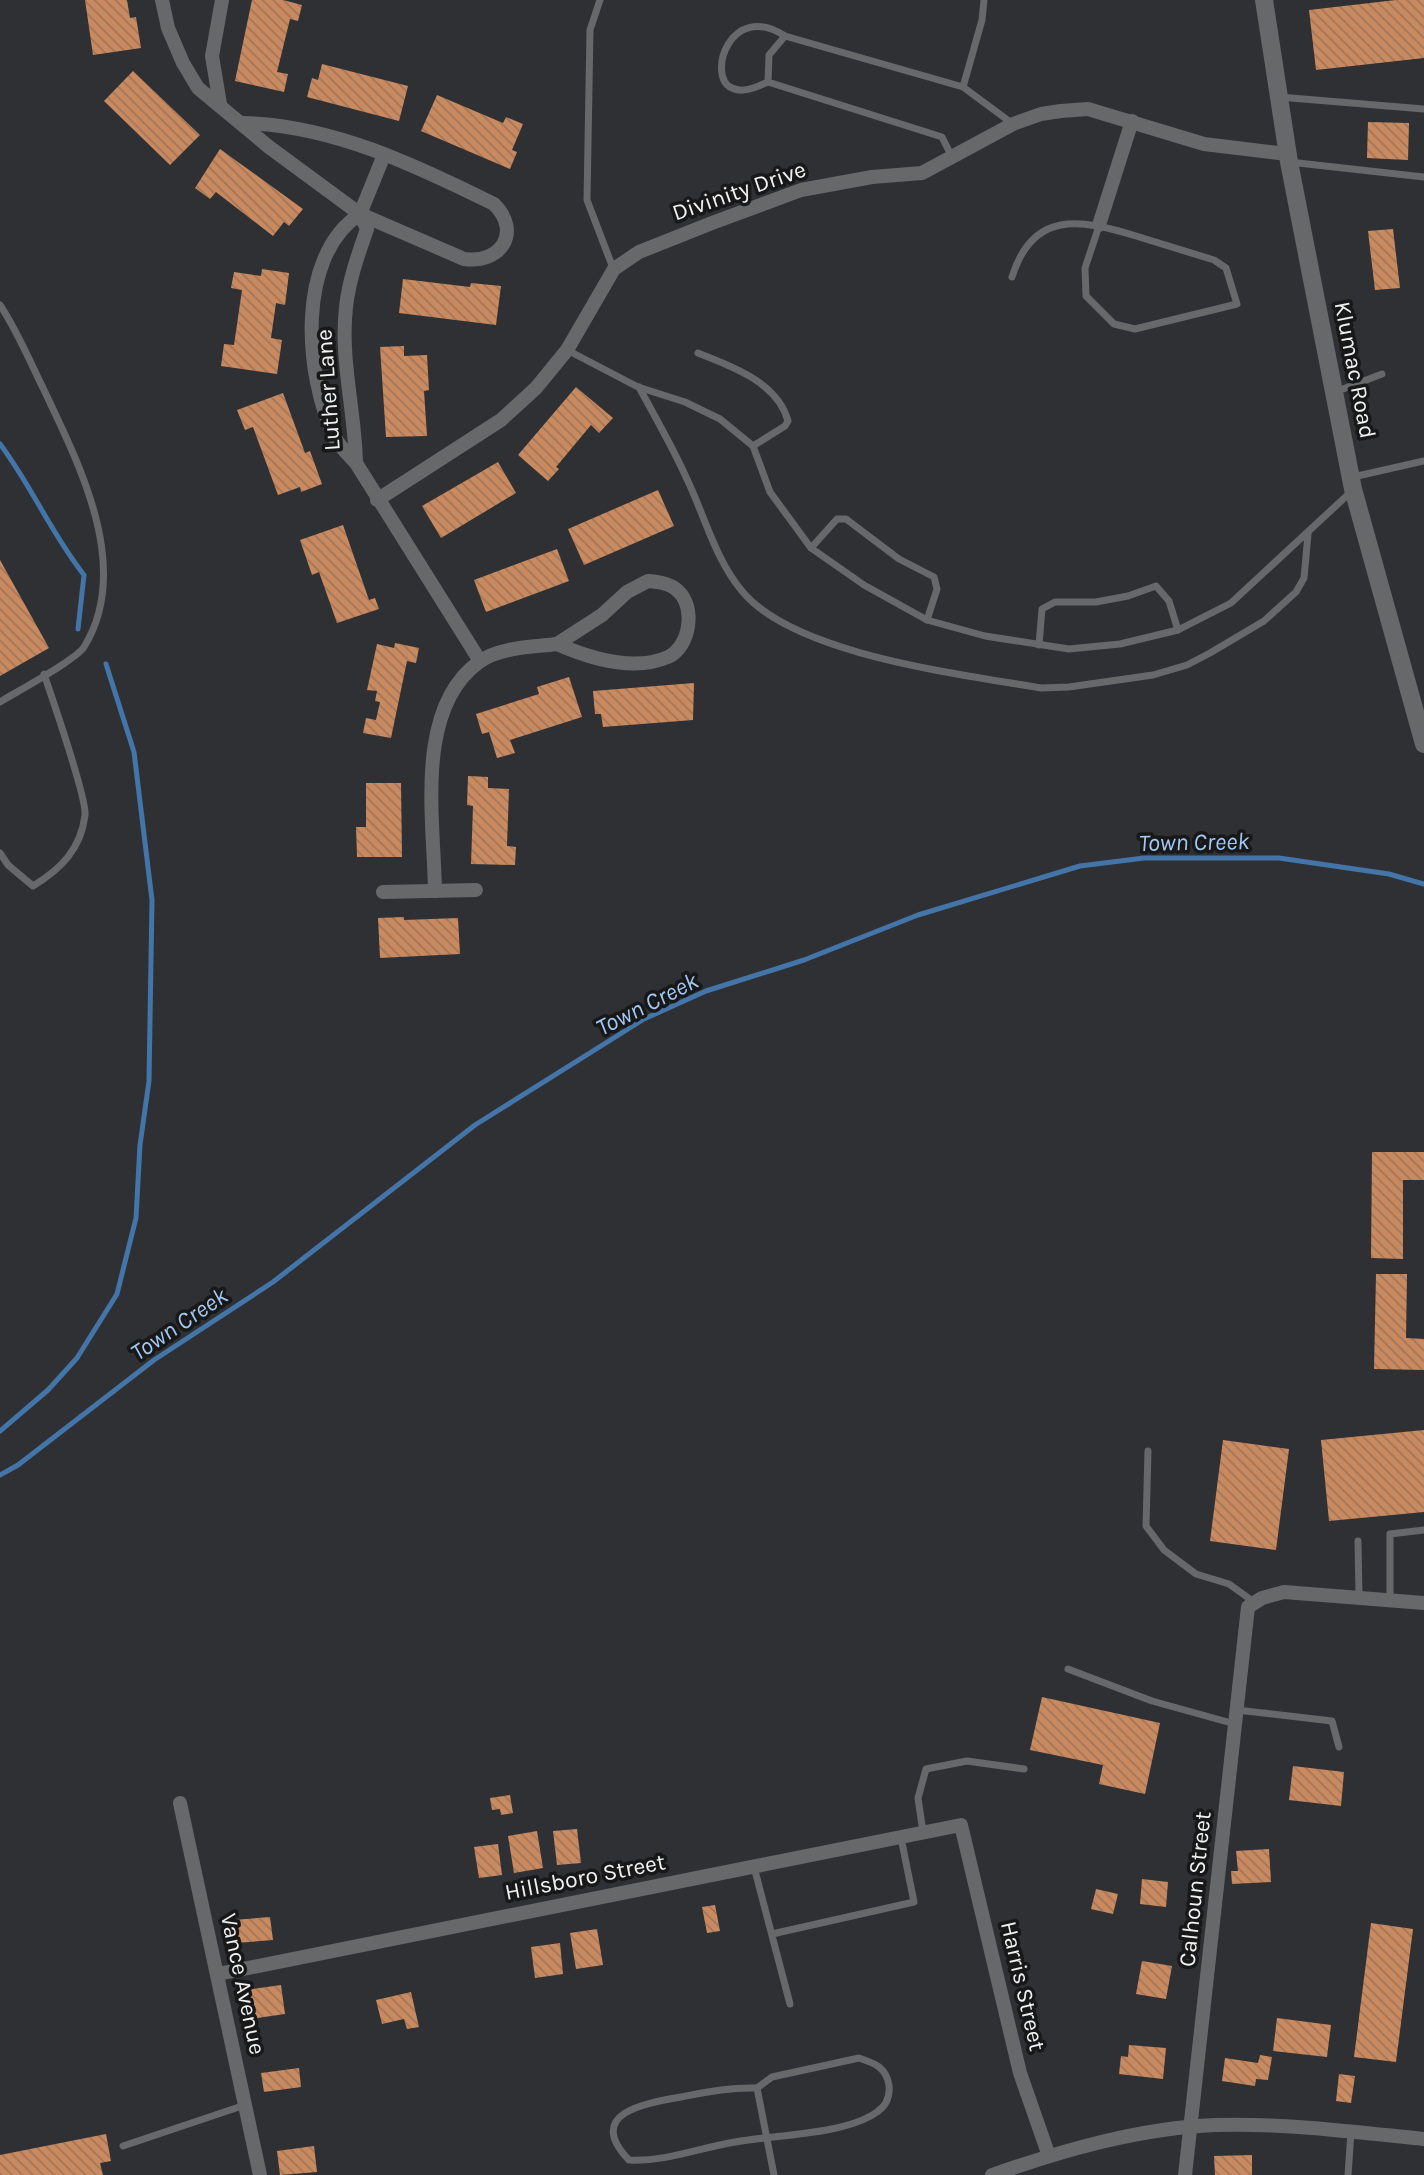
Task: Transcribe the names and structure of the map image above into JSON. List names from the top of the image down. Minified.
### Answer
{"streets":{"street":["Divinity Drive","Klumac Road","Luther Lane","Hillsboro Street","Calhoun Street","Vance Avenue","Harris Street"]},"crossings":[["Divinity Drive","Klumac Road"],["Divinity Drive","Luther Lane"],["Hillsboro Street","Vance Avenue"],["Hillsboro Street","Harris Street"]],"water":["Town Creek"]}
